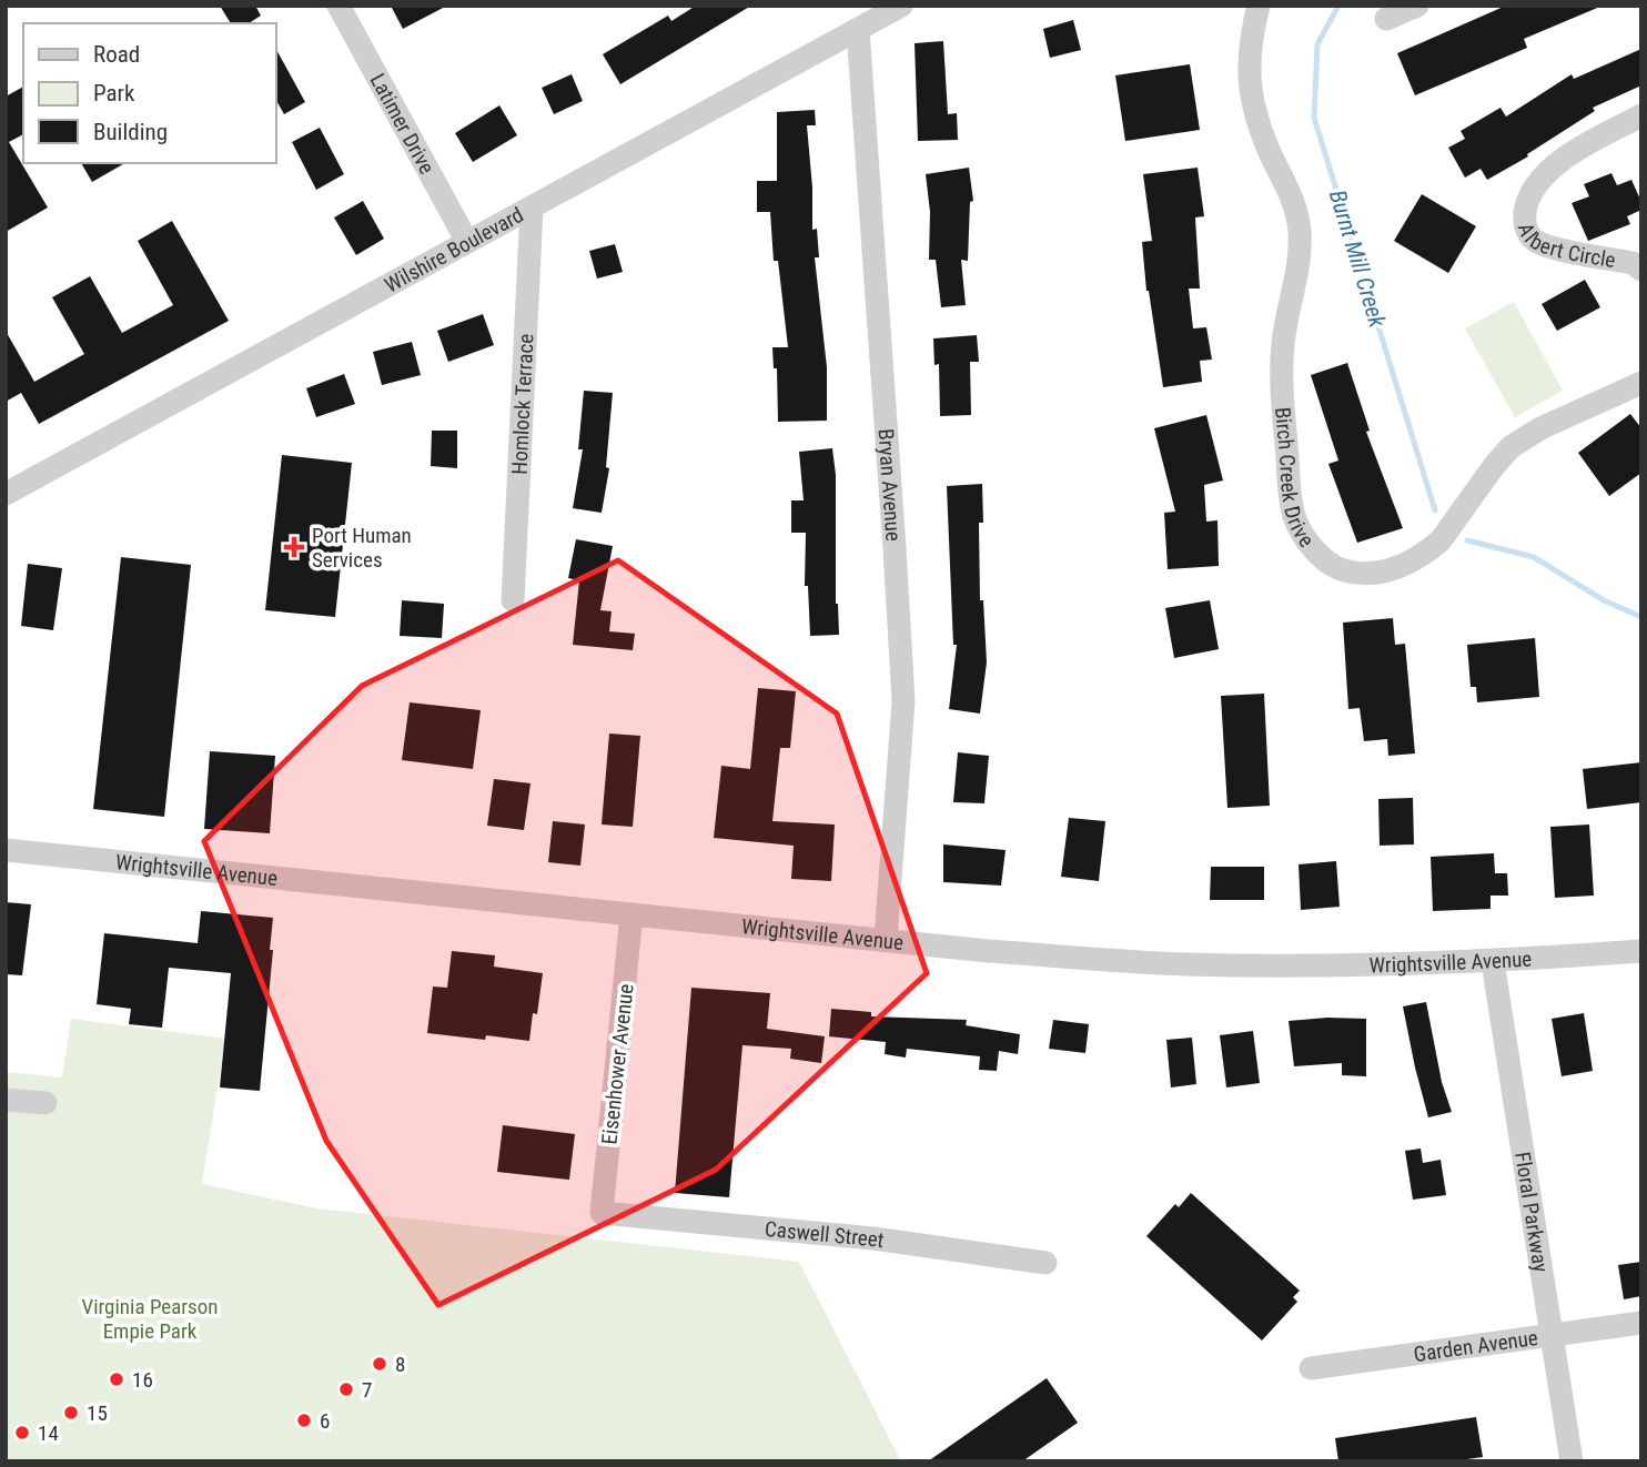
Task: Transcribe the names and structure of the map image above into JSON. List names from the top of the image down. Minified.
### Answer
{"streets":{"street":["Latimer Drive","Albert Circle","Wilshire Boulevard","Homlock Terrace","Birch Creek Drive","Bryan Avenue","Wrightsville Avenue","Eisenhower Avenue","Floral Parkway","Caswell Street","Garden Avenue"]},"crossings":[["Latimer Drive","Wilshire Boulevard"],["Wilshire Boulevard","Homlock Terrace"],["Wilshire Boulevard","Bryan Avenue"],["Bryan Avenue","Wrightsville Avenue"],["Wrightsville Avenue","Eisenhower Avenue"],["Wrightsville Avenue","Floral Parkway"],["Eisenhower Avenue","Caswell Street"],["Floral Parkway","Garden Avenue"]],"water":["Burnt Mill Creek"],"parks":["Virginia Pearson Empie Park"],"places":{"health":["Port Human Services"],"other":["8","16","7","15","6","14"]},"legend":["Road","Park","Building"]}
